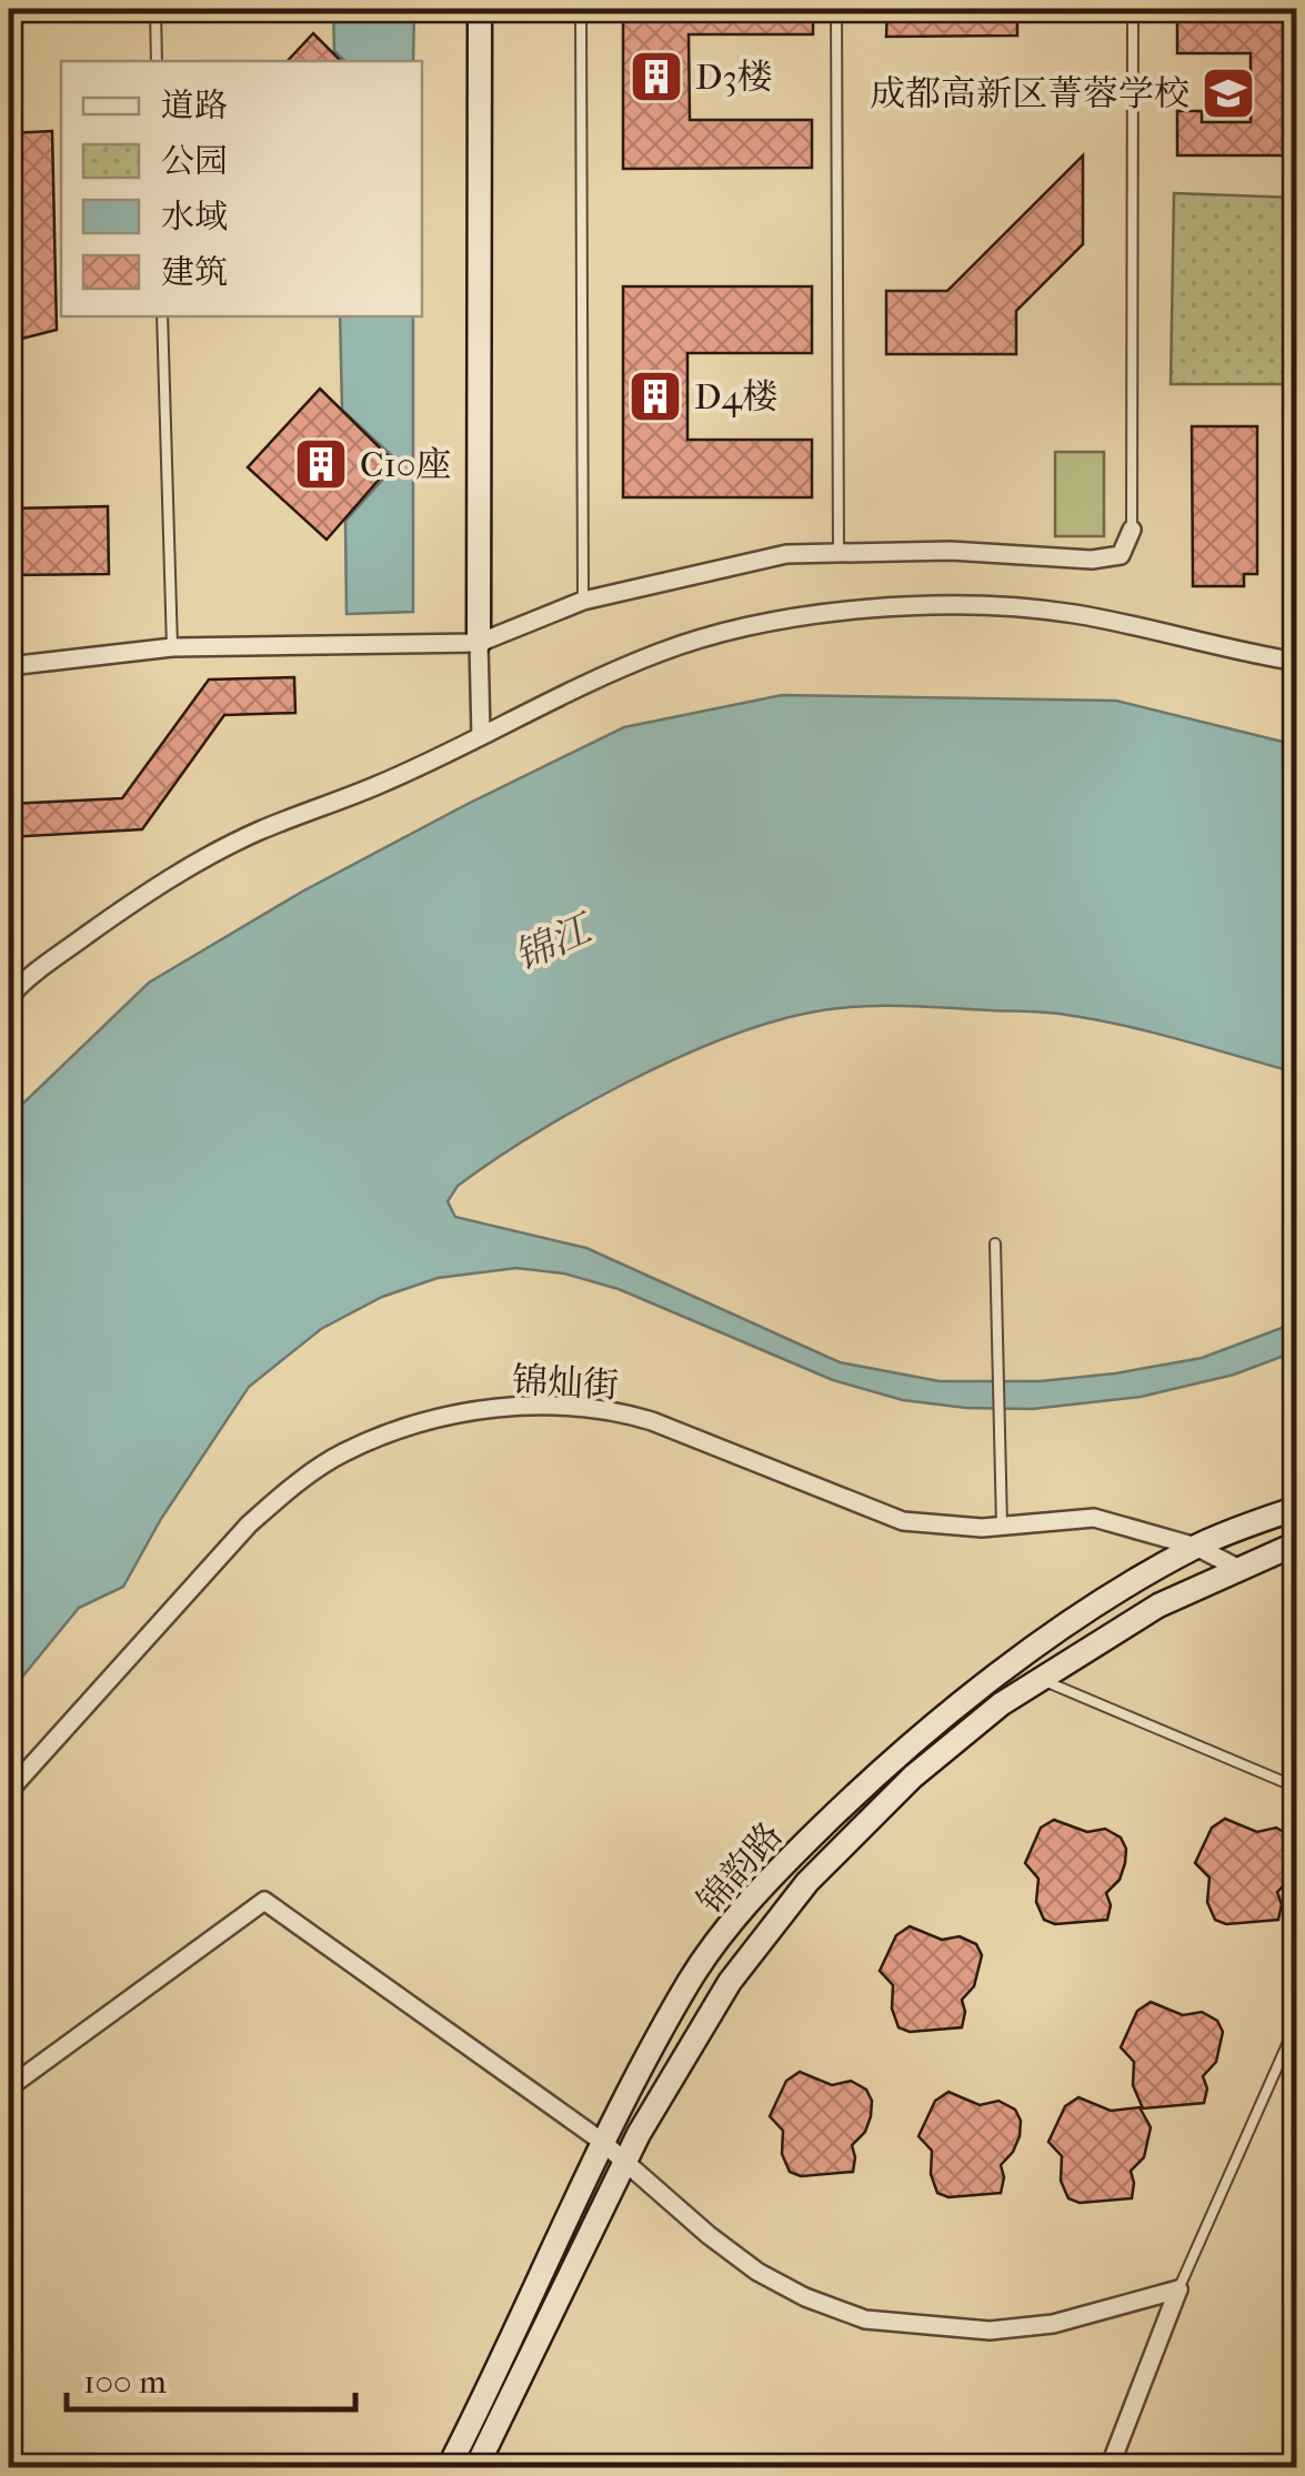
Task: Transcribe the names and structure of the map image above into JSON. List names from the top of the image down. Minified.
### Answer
{"streets":{"street":["锦灿街","锦韵路"]},"crossings":[["锦灿街","锦韵路"]],"water":["锦江"],"places":{"building":["D3楼","D4楼","C10座"],"school or university":["成都高新区菁蓉学校"]},"legend":["道路","公园","水域","建筑"],"scale_bar":"100 m"}
